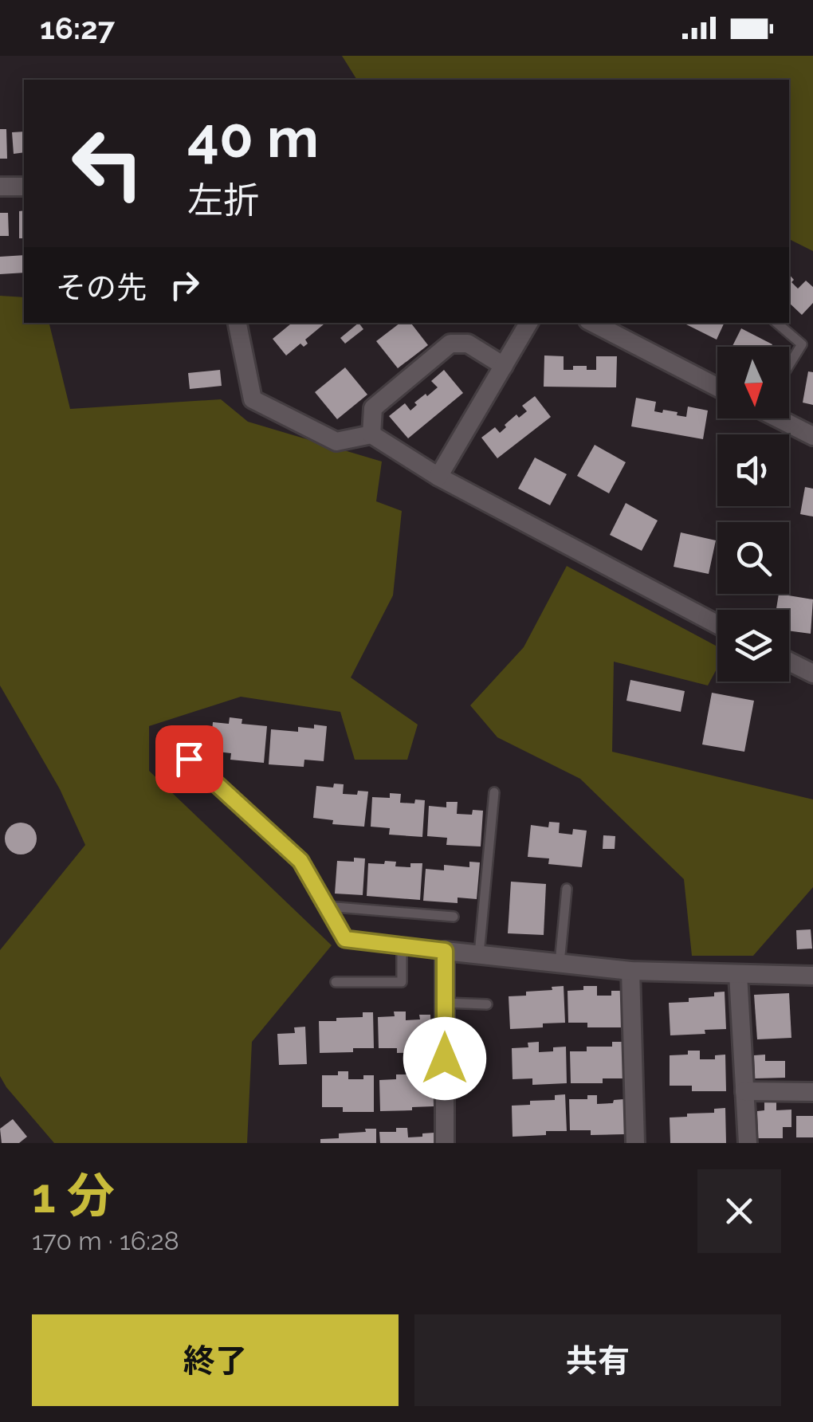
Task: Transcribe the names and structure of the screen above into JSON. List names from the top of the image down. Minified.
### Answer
{"north":"bottom","page":{"status":"16:27","turn":["40 m","左折"],"then":"その先","heading":["1 分","170 m · 16:28"],"buttons":["終了","共有"]}}
